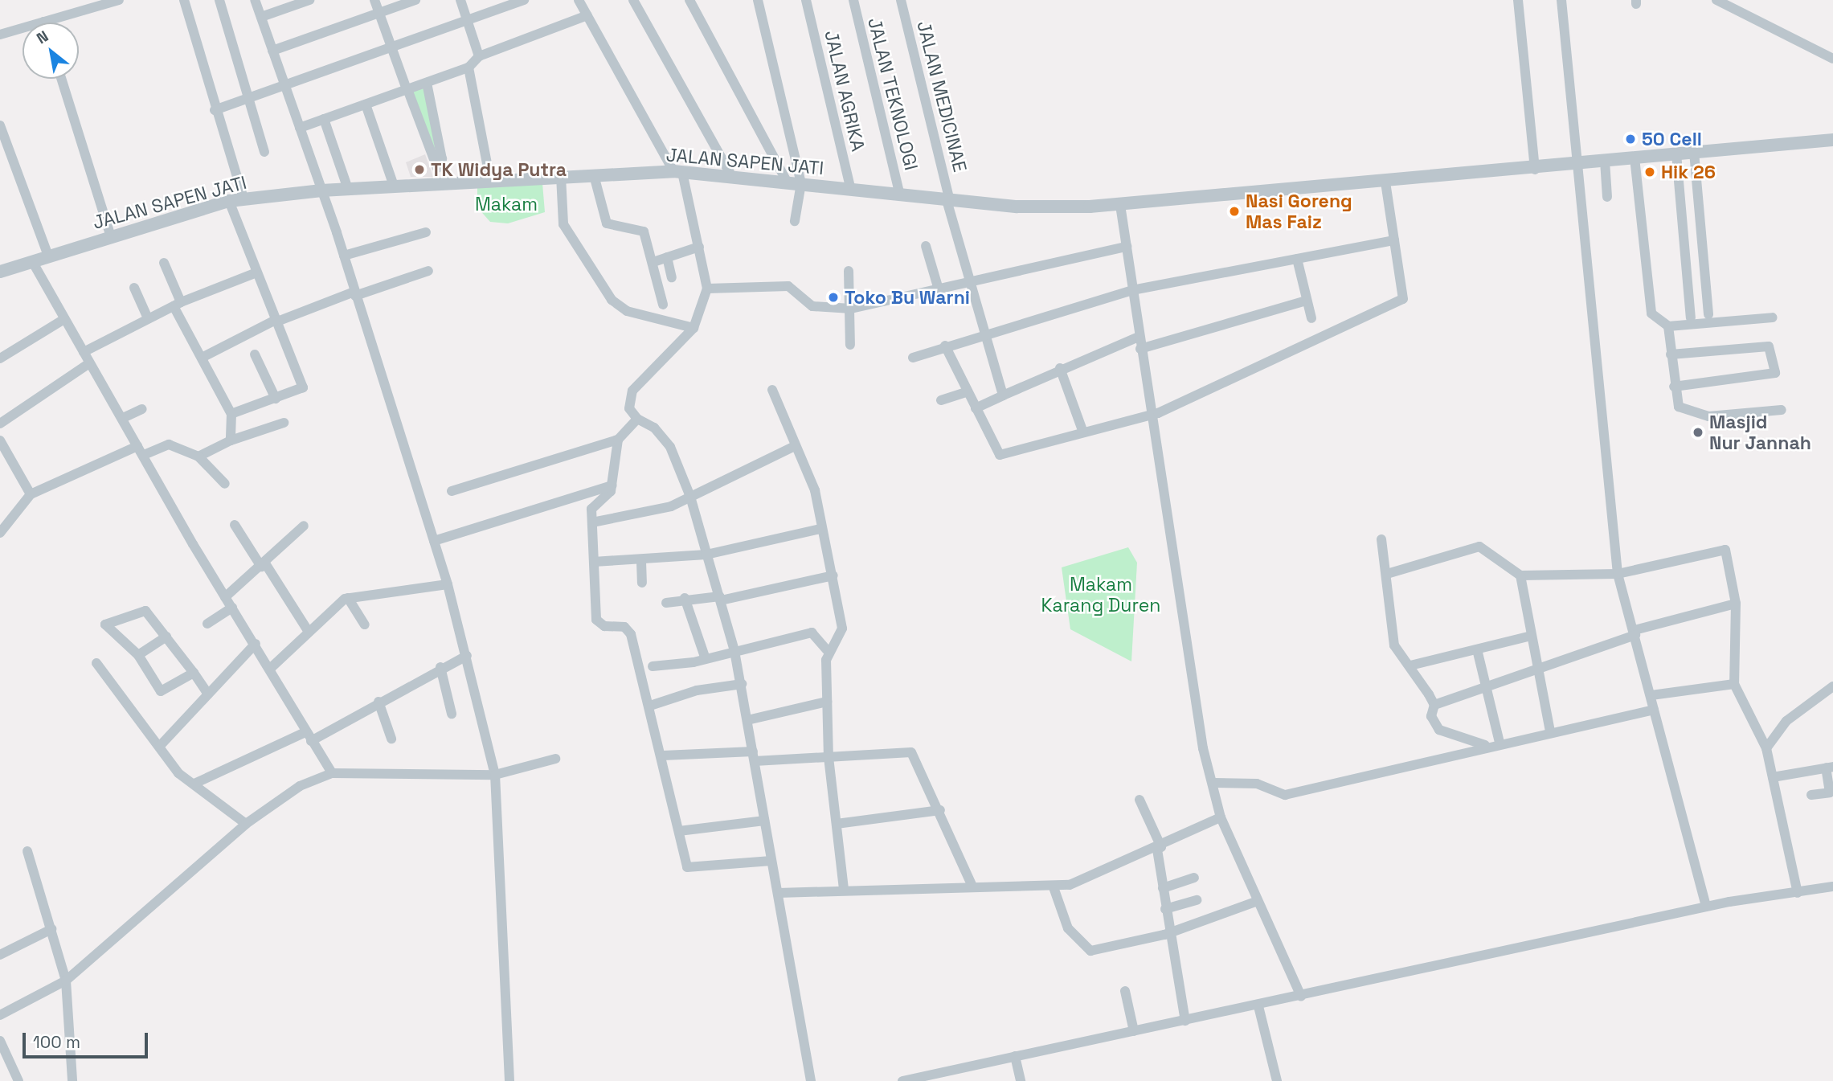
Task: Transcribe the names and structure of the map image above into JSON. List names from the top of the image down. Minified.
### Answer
{"streets":{"street":["JALAN AGRIKA","JALAN TEKNOLOGI","JALAN MEDICINAE","JALAN SAPEN JATI"]},"crossings":[["JALAN AGRIKA","JALAN SAPEN JATI"],["JALAN TEKNOLOGI","JALAN SAPEN JATI"],["JALAN MEDICINAE","JALAN SAPEN JATI"]],"parks":["Makam","Makam Karang Duren"],"places":["50 Cell","TK Widya Putra","Hik 26","Nasi Goreng Mas Faiz","Toko Bu Warni","Masjid Nur Jannah"],"scale_bar":"100 m","north":"top left"}
